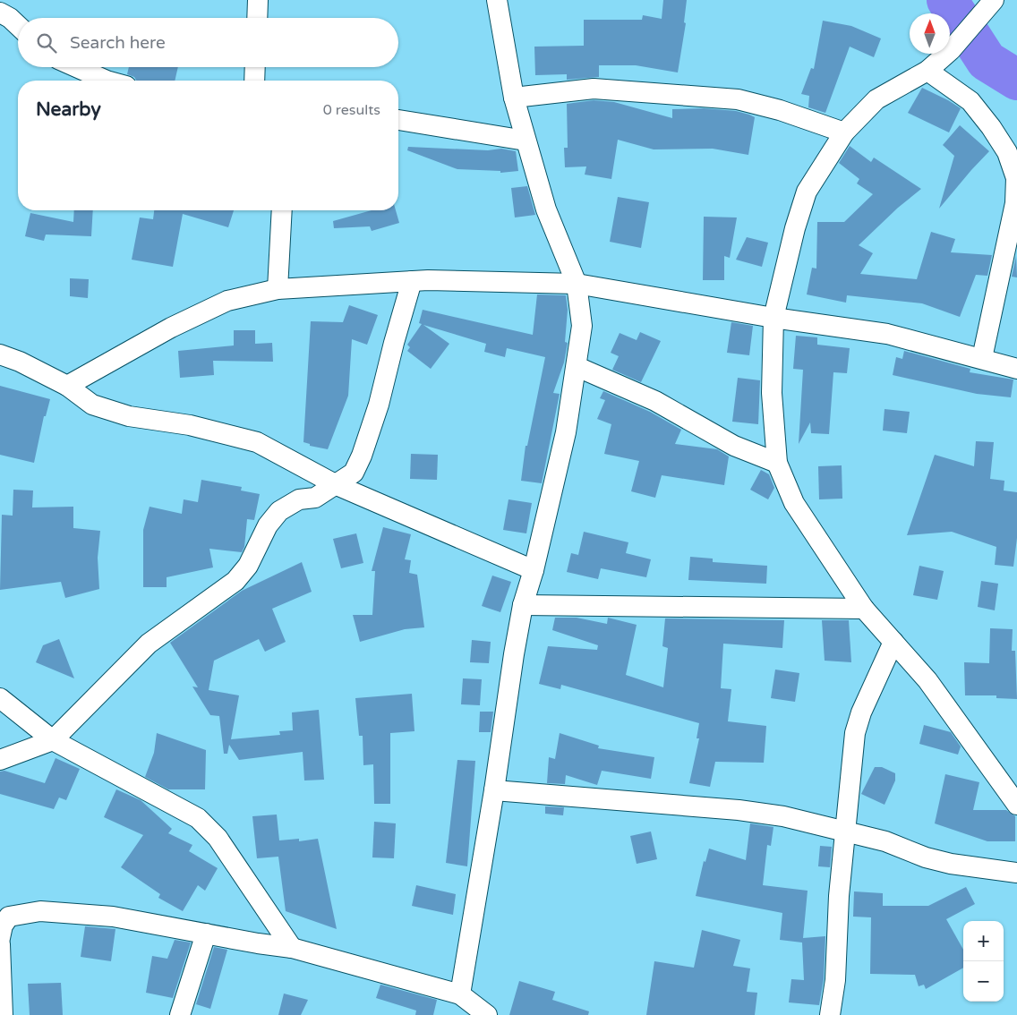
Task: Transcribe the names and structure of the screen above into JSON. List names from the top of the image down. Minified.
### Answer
{"north":"top","page":{"search":"Search here","heading":["Nearby","0 results"],"map_buttons":["+","−"]}}
